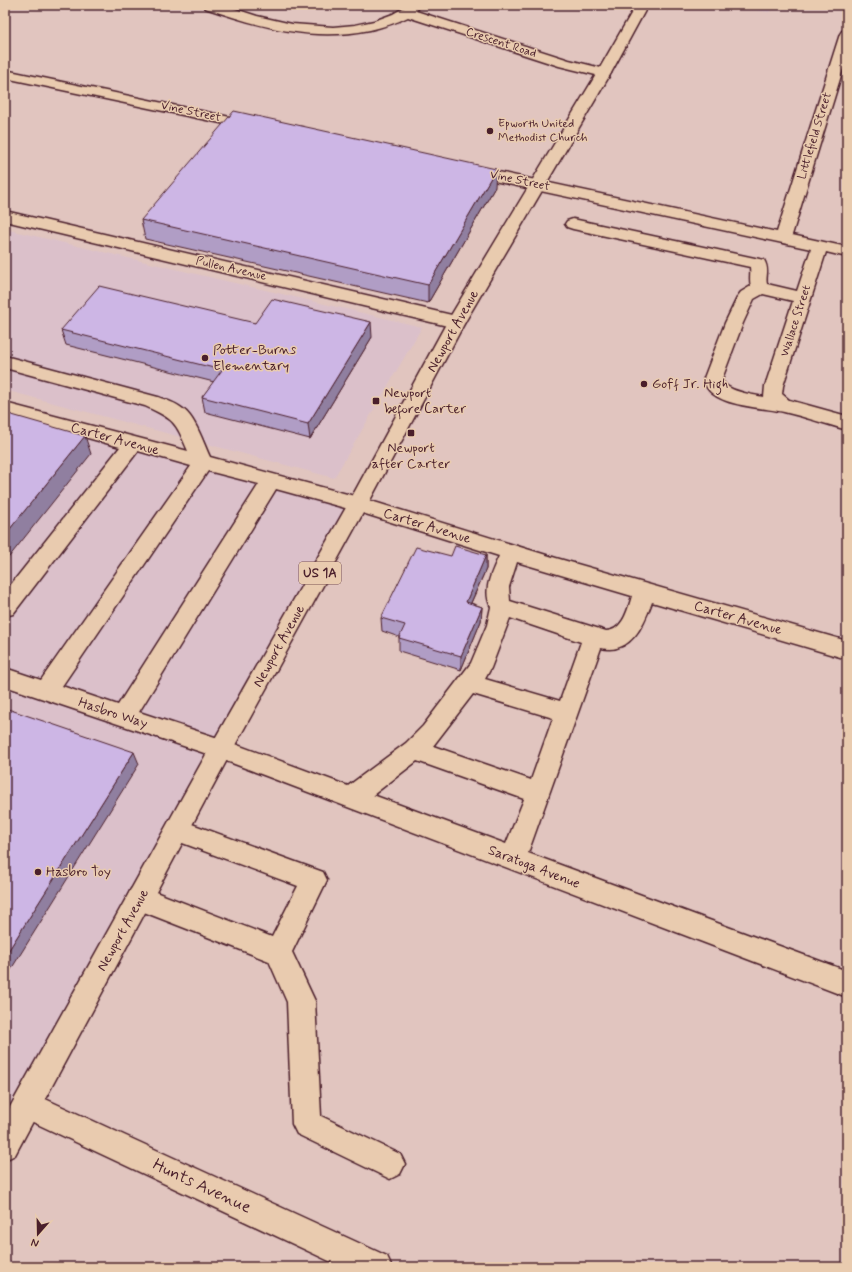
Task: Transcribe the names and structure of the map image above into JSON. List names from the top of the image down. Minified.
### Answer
{"streets":{"street":["Crescent Road","Vine Street","Littlefield Street","Pullen Avenue","Wallace Street","Newport Avenue","Carter Avenue","US 1A","Hasbro Way","Saratoga Avenue","Hunts Avenue"]},"crossings":[["Crescent Road","Newport Avenue"],["Vine Street","Littlefield Street"],["Vine Street","Wallace Street"],["Vine Street","Newport Avenue"],["Pullen Avenue","Newport Avenue"],["Newport Avenue","Carter Avenue"],["Newport Avenue","Hasbro Way"],["Newport Avenue","Saratoga Avenue"],["Newport Avenue","Hunts Avenue"],["Hasbro Way","Saratoga Avenue"]],"places":{"other":["Epworth United Methodist Church","Potter-Burns Elementary","Goff Jr. High","Hasbro Toy"],"transit":["Newport before Carter","Newport after Carter"]},"north":"bottom"}
